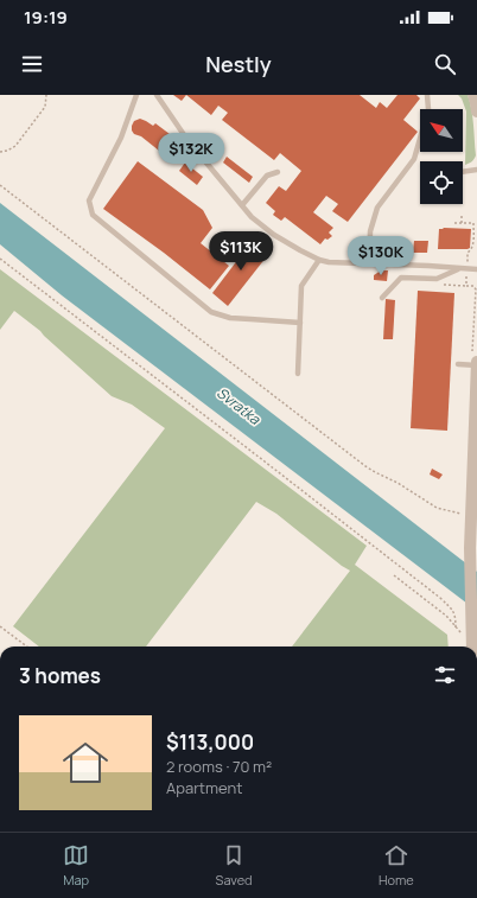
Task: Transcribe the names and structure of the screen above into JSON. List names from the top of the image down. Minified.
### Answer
{"water":["Svratka"],"north":"top left","page":{"status":"19:19","header":"Nestly","price":["$132K","$113K","$130K"],"heading":"3 homes","list":[{"name":"$113,000","note":"2 rooms · 70 m² · Apartment"}],"tabs":["Map","Saved","Home"]}}
